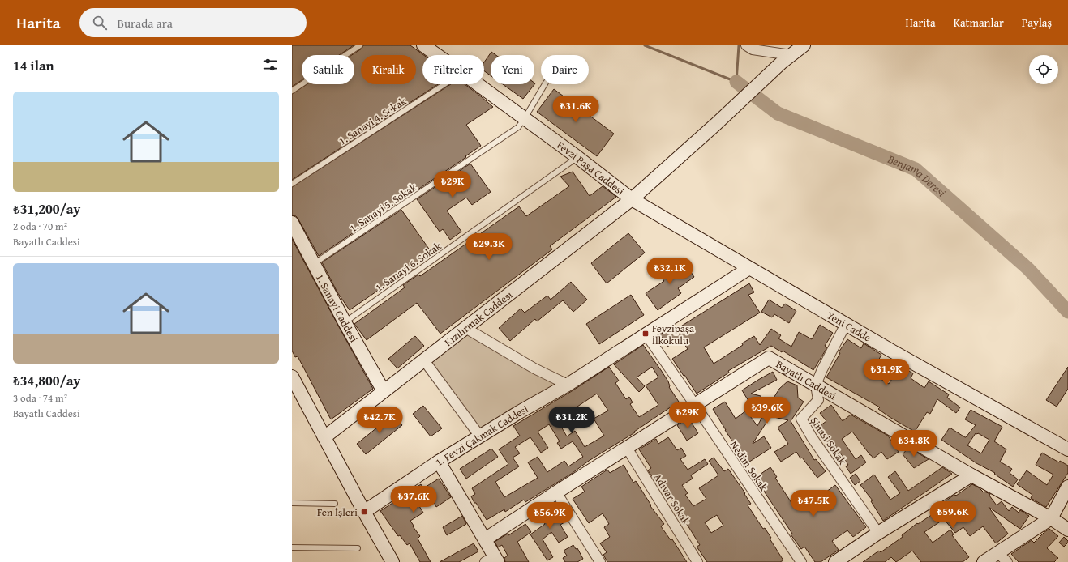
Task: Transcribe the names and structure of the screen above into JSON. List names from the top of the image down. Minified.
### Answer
{"streets":{"street":["Fevzi Paşa Caddesi","1. Sanayi Caddesi","Kızılırmak Caddesi","Yeni Cadde","Bayatlı Caddesi","1. Fevzi Çakmak Caddesi","Şinasi Sokak","Nedim Sokak","Adıvar Sokak"],"lane":["1. Sanayi 4. Sokak","1. Sanayi 5. Sokak","1. Sanayi 6. Sokak"]},"crossings":[["Fevzi Paşa Caddesi","1. Sanayi 5. Sokak"],["Fevzi Paşa Caddesi","1. Sanayi 6. Sokak"],["Fevzi Paşa Caddesi","Kızılırmak Caddesi"],["Fevzi Paşa Caddesi","Yeni Cadde"],["1. Sanayi 5. Sokak","1. Sanayi Caddesi"],["1. Sanayi 6. Sokak","1. Sanayi Caddesi"],["1. Sanayi Caddesi","Kızılırmak Caddesi"],["Kızılırmak Caddesi","Yeni Cadde"],["Yeni Cadde","1. Fevzi Çakmak Caddesi"],["Yeni Cadde","Şinasi Sokak"],["Bayatlı Caddesi","Şinasi Sokak"],["Bayatlı Caddesi","Nedim Sokak"],["Bayatlı Caddesi","Adıvar Sokak"],["1. Fevzi Çakmak Caddesi","Nedim Sokak"]],"water":["Bergama Deresi"],"places":{"transit":["Fevzipaşa İlkokulu","Fen İşleri"]},"page":{"header":"Harita","search":"Burada ara","nav":["Harita","Katmanlar","Paylaş"],"heading":"14 ilan","chip":["Satılık","Kiralık","Filtreler","Yeni","Daire"],"list":[{"name":"₺31,200/ay","note":"2 oda · 70 m² · Bayatlı Caddesi"},{"name":"₺34,800/ay","note":"3 oda · 74 m² · Bayatlı Caddesi"}],"price":["₺31.6K","₺29K","₺29.3K","₺32.1K","₺31.9K","₺39.6K","₺29K","₺42.7K","₺31.2K","₺34.8K","₺37.6K","₺47.5K","₺59.6K","₺56.9K"]}}
